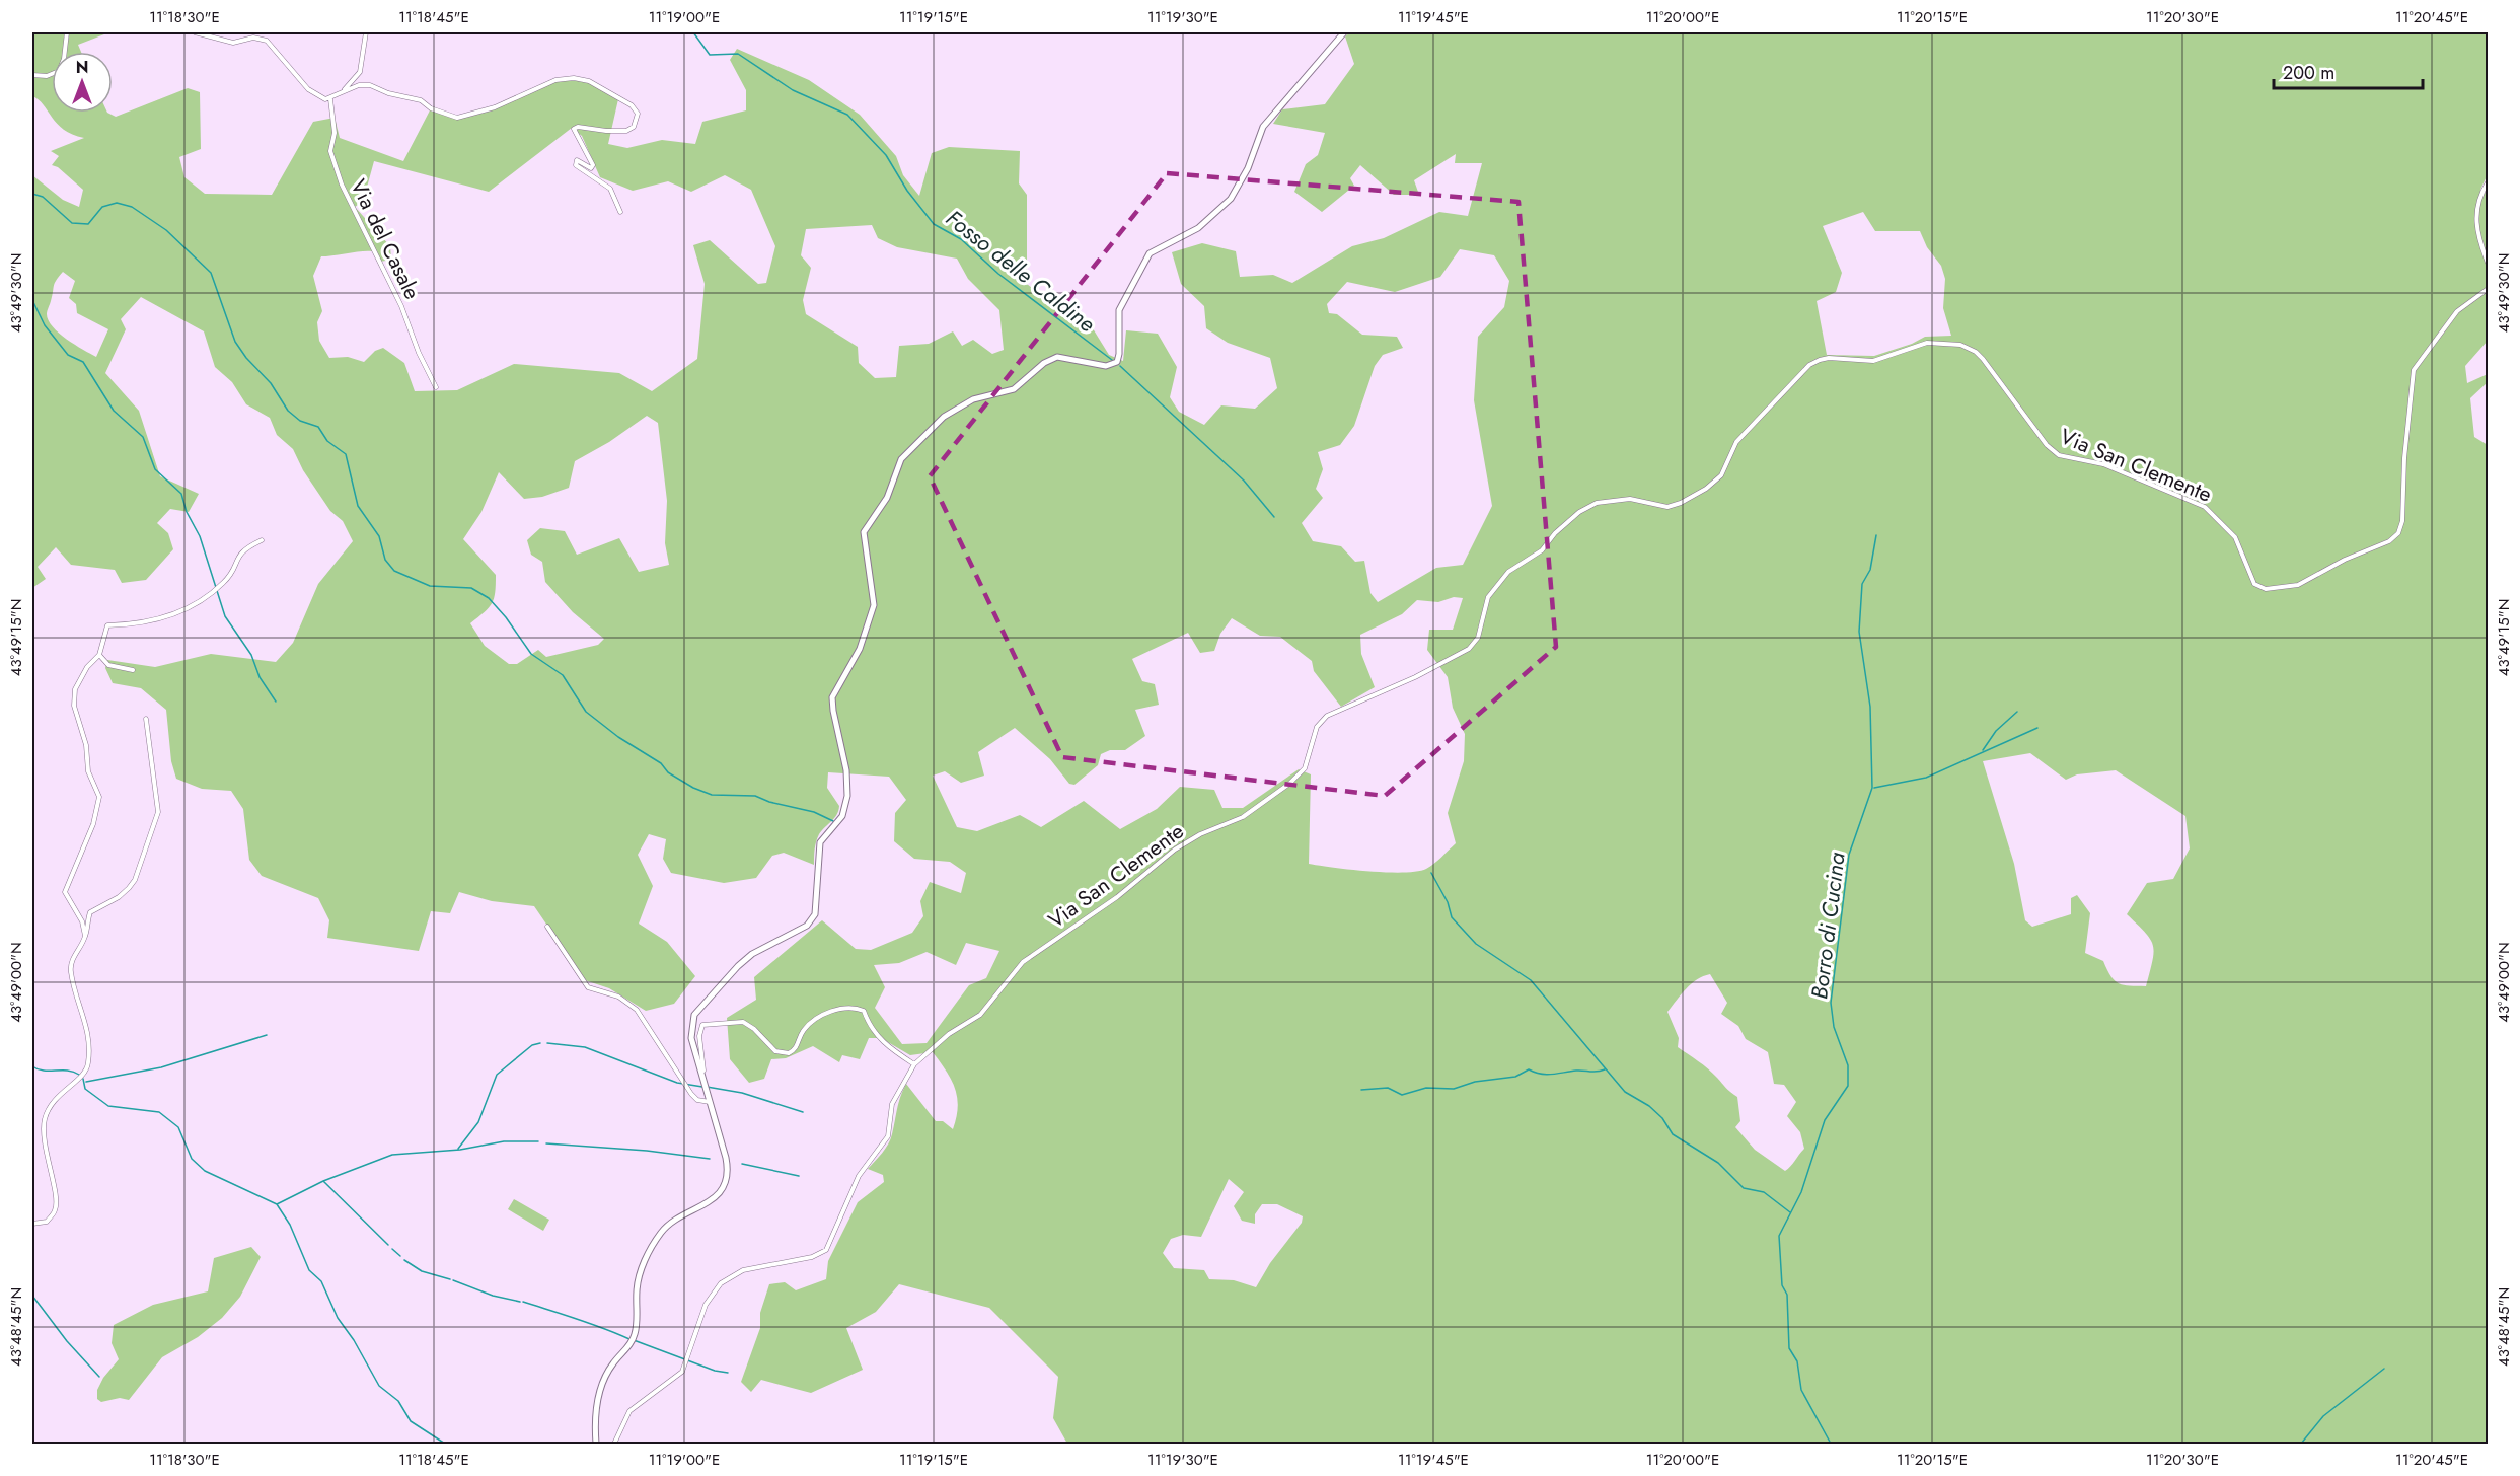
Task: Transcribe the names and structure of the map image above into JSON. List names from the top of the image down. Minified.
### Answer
{"streets":{"street":["Via del Casale","Via San Clemente"]},"water":["Fosso delle Caldine","Borro di Cucina"],"scale_bar":"200 m","north":"top","coordinates":["11°18'30\"E","11°18'45\"E","11°19'00\"E","11°19'15\"E","11°19'30\"E","11°19'45\"E","11°20'00\"E","11°20'15\"E","11°20'30\"E","11°20'45\"E","43°49'30\"N","43°49'15\"N","43°49'00\"N","43°48'45\"N"]}
